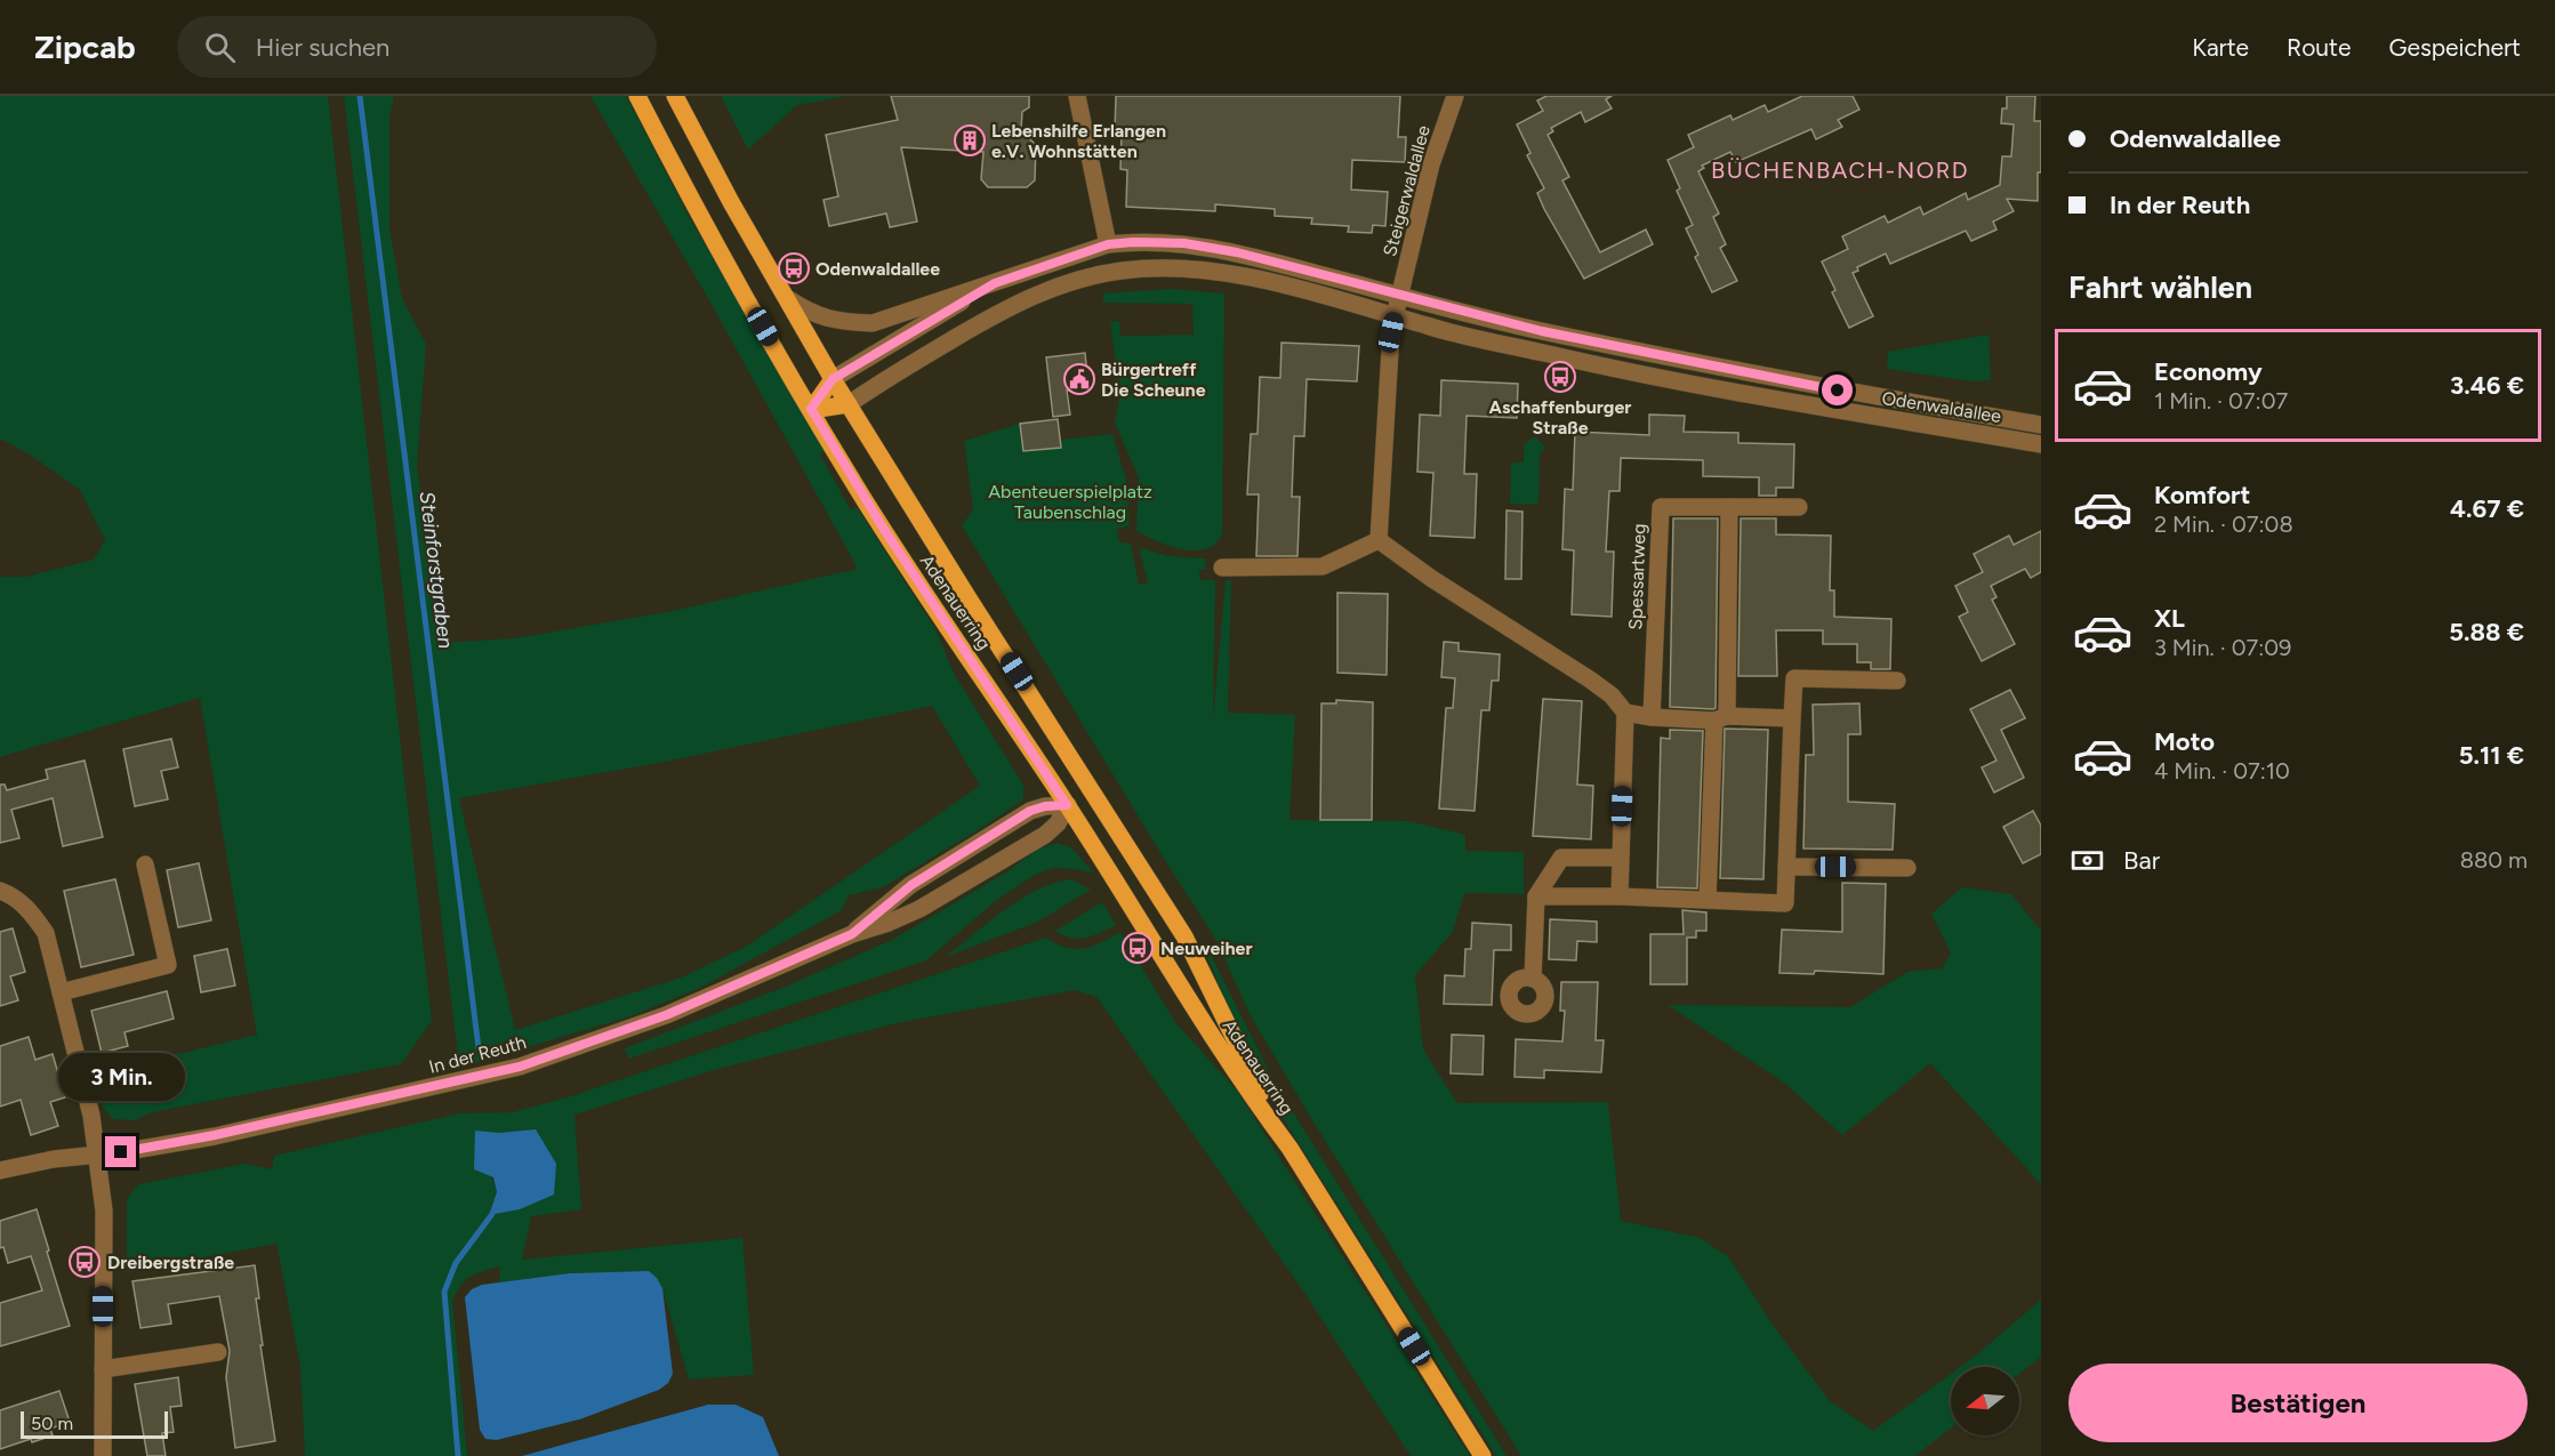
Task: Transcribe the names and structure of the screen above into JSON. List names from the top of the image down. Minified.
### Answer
{"streets":{"main road":["Adenauerring"],"street":["Steigerwaldallee","Odenwaldallee","Spessartweg","In der Reuth"]},"crossings":[["Steigerwaldallee","Odenwaldallee"],["Odenwaldallee","Adenauerring"],["Adenauerring","In der Reuth"]],"districts":["BÜCHENBACH-NORD"],"water":["Steinforstgraben"],"parks":["Abenteuerspielplatz Taubenschlag"],"places":{"building":["Lebenshilfe Erlangen e.V. Wohnstätten"],"bus stop":["Odenwaldallee","Aschaffenburger Straße","Neuweiher","Dreibergstraße"],"public building":["Bürgertreff Die Scheune"]},"scale_bar":"50 m","north":"left","page":{"header":"Zipcab","search":"Hier suchen","nav":["Karte","Route","Gespeichert"],"banner":["Odenwaldallee","In der Reuth"],"heading":"Fahrt wählen","list":[{"name":"Economy","note":"1 Min. · 07:07","value":"3.46 €"},{"name":"Komfort","note":"2 Min. · 07:08","value":"4.67 €"},{"name":"XL","note":"3 Min. · 07:09","value":"5.88 €"},{"name":"Moto","note":"4 Min. · 07:10","value":"5.11 €"}],"pay":["Bar","880 m"],"bubble":"3 Min.","buttons":"Bestätigen","scale":"50 m"}}
